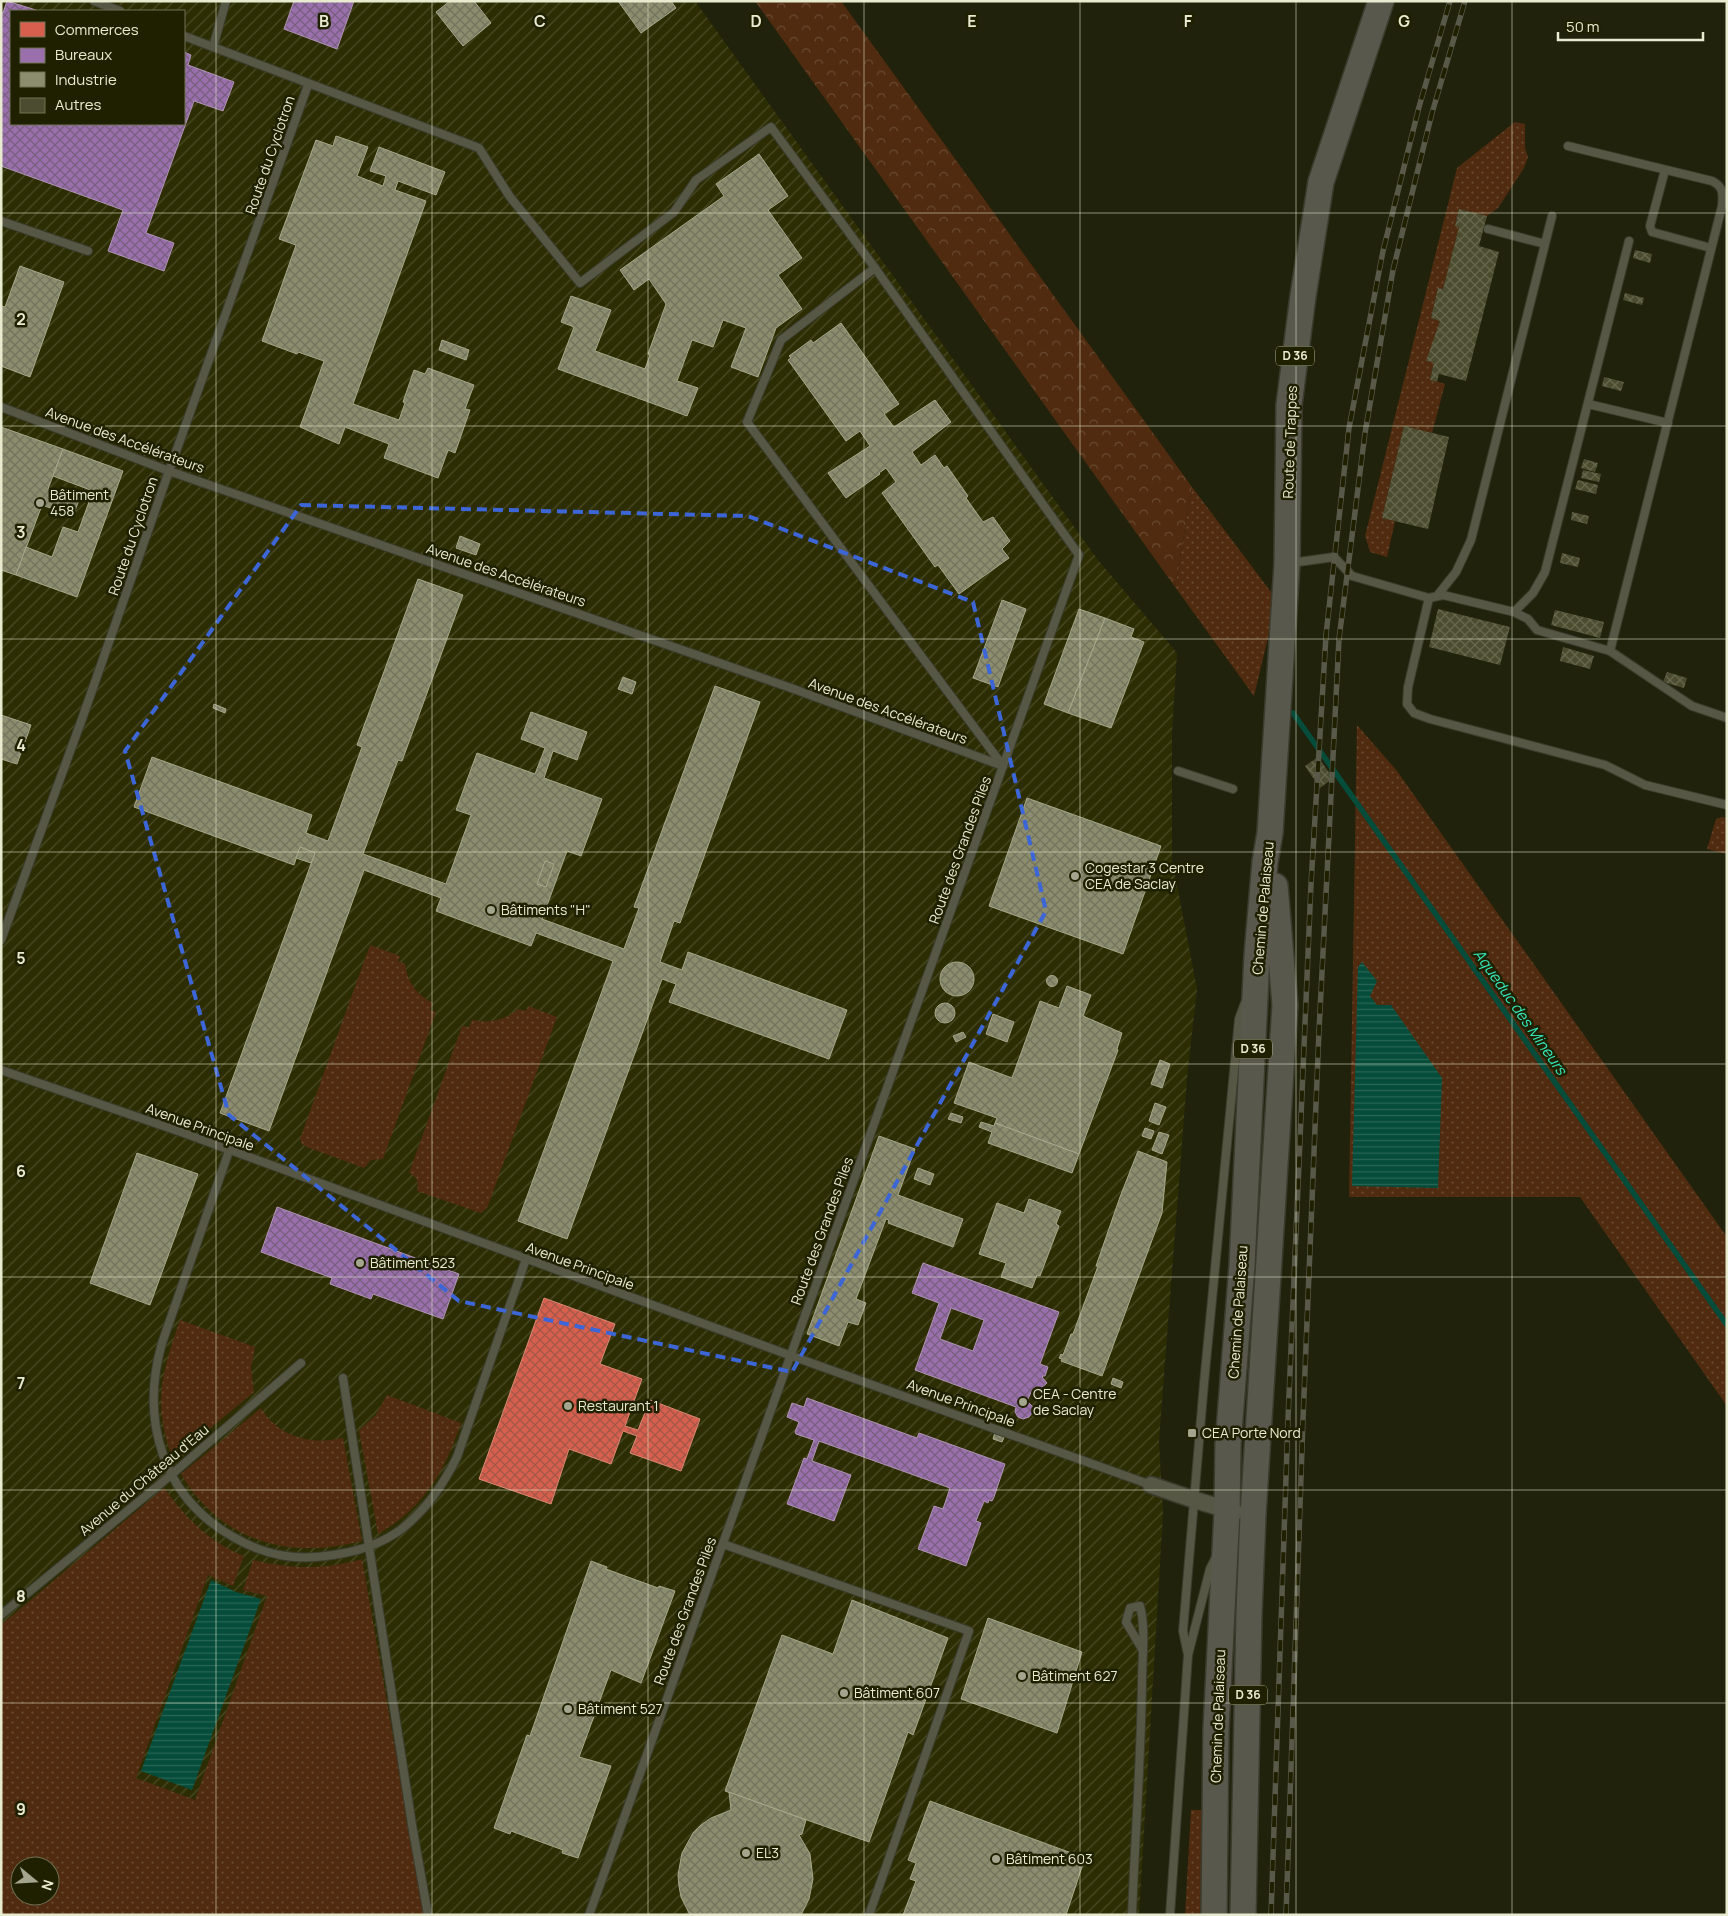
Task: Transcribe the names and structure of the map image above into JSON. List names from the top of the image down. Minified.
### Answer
{"streets":{"main road":["D 36","Route de Trappes","Chemin de Palaiseau"],"lane":["Route du Cyclotron","Avenue des Accélérateurs","Route des Grandes Piles","Avenue Principale","Avenue du Château d'Eau"]},"crossings":[["Route du Cyclotron","Avenue des Accélérateurs"],["Avenue des Accélérateurs","Route des Grandes Piles"],["Route de Trappes","Chemin de Palaiseau"],["Route des Grandes Piles","Avenue Principale"]],"water":["Aqueduc des Mineurs"],"places":{"other":["Bâtiment 458","Cogestar 3 Centre CEA de Saclay","Bâtiments \"H\"","Bâtiment 523","CEA - Centre de Saclay","Restaurant 1","Bâtiment 627","Bâtiment 607","Bâtiment 527","EL3","Bâtiment 603"],"transit":["CEA Porte Nord"]},"legend":["Commerces","Bureaux","Industrie","Autres"],"scale_bar":"50 m","north":"right","grid":{"columns":["B","C","D","E","F","G"],"rows":["2","3","4","5","6","7","8","9"]}}
